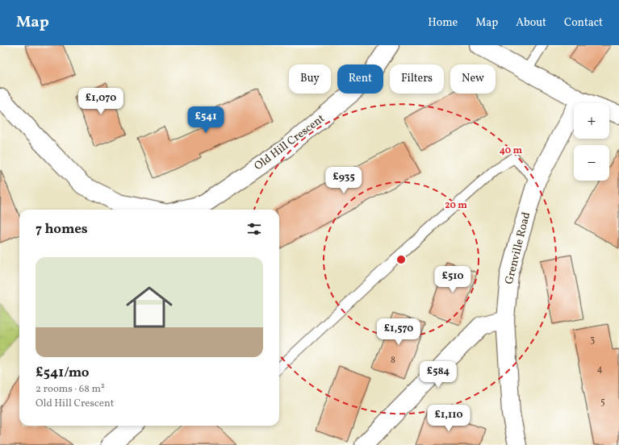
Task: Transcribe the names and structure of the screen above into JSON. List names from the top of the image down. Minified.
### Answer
{"streets":{"street":["Old Hill Crescent","Grenville Road"]},"house_numbers":["3","8","4","5"],"page":{"header":"Map","nav":["Home","Map","About","Contact"],"chip":["Buy","Rent","Filters","New"],"price":["£1,070","£541","£935","£510","£1,570","£584","£1,110"],"map_buttons":["+","−"],"heading":"7 homes","list":[{"name":"£541/mo","note":"2 rooms · 68 m² · Old Hill Crescent"}]},"rings":["40 m","20 m"]}
